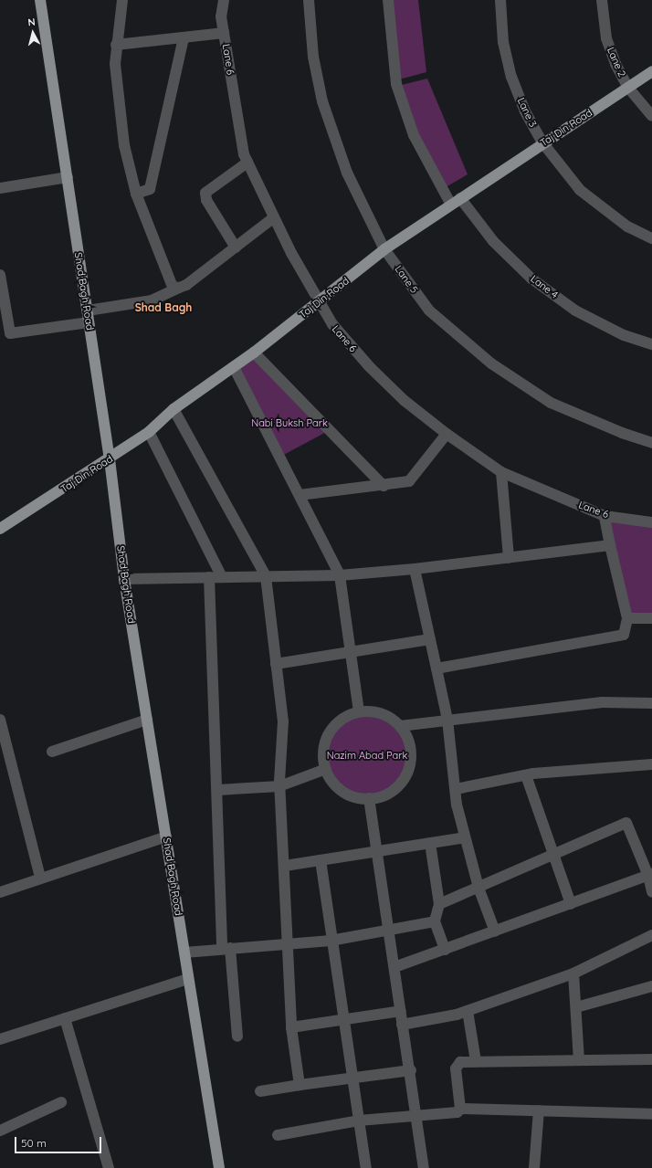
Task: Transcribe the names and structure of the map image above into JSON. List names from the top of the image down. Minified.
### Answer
{"streets":{"main road":["Taj Din Road","Shad Bagh Road"],"street":["Lane 6","Lane 2","Lane 3","Lane 5","Lane 4"]},"crossings":[["Lane 6","Taj Din Road"],["Lane 2","Taj Din Road"],["Lane 3","Taj Din Road"],["Taj Din Road","Lane 5"],["Taj Din Road","Lane 4"],["Taj Din Road","Shad Bagh Road"]],"districts":["Shad Bagh"],"parks":["Nabi Buksh Park","Nazim Abad Park"],"scale_bar":"50 m","north":"top"}
